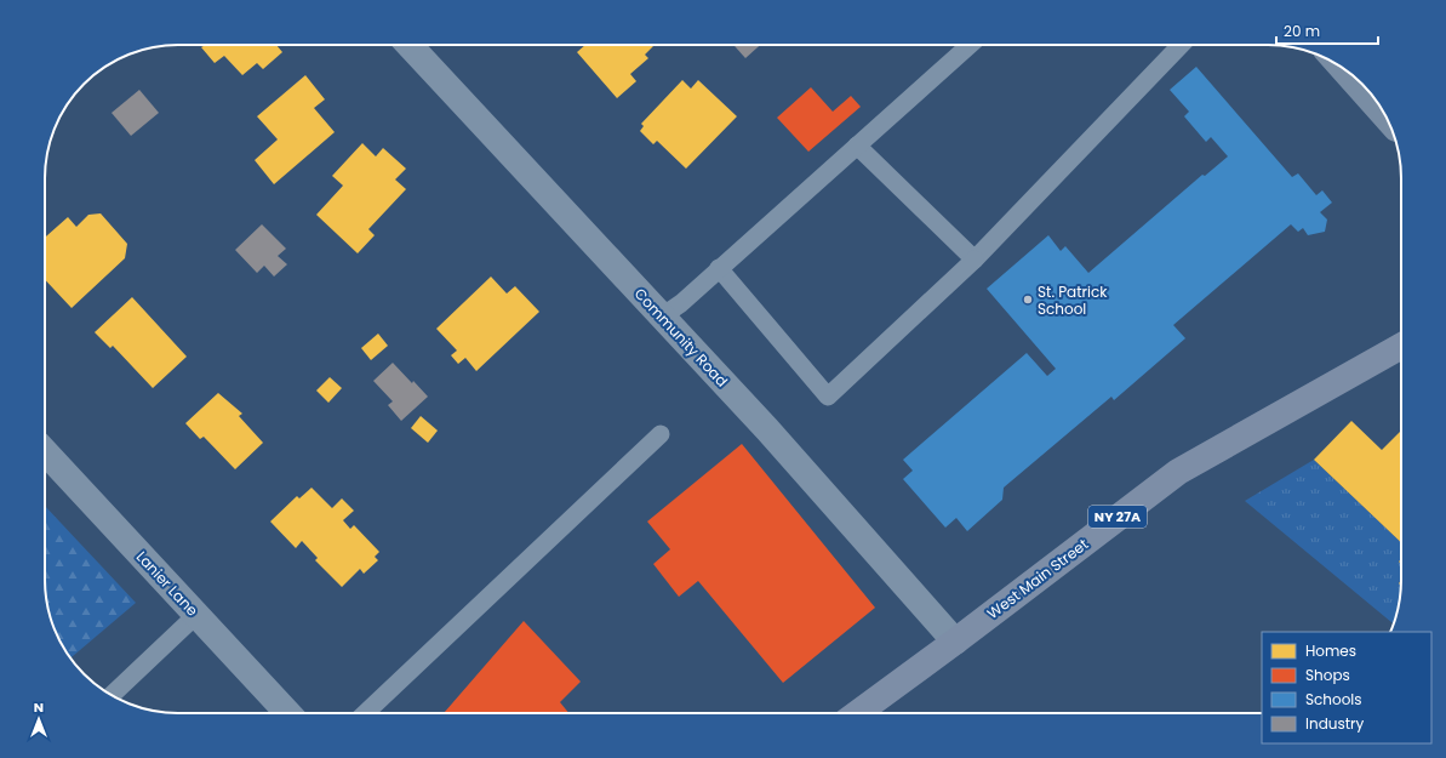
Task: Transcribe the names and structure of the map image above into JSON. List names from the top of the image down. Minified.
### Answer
{"streets":{"main road":["NY 27A","West Main Street"],"street":["Community Road","Lanier Lane"]},"crossings":[["Community Road","West Main Street"]],"places":["St. Patrick School"],"legend":["Homes","Shops","Schools","Industry"],"scale_bar":"20 m","north":"top"}
